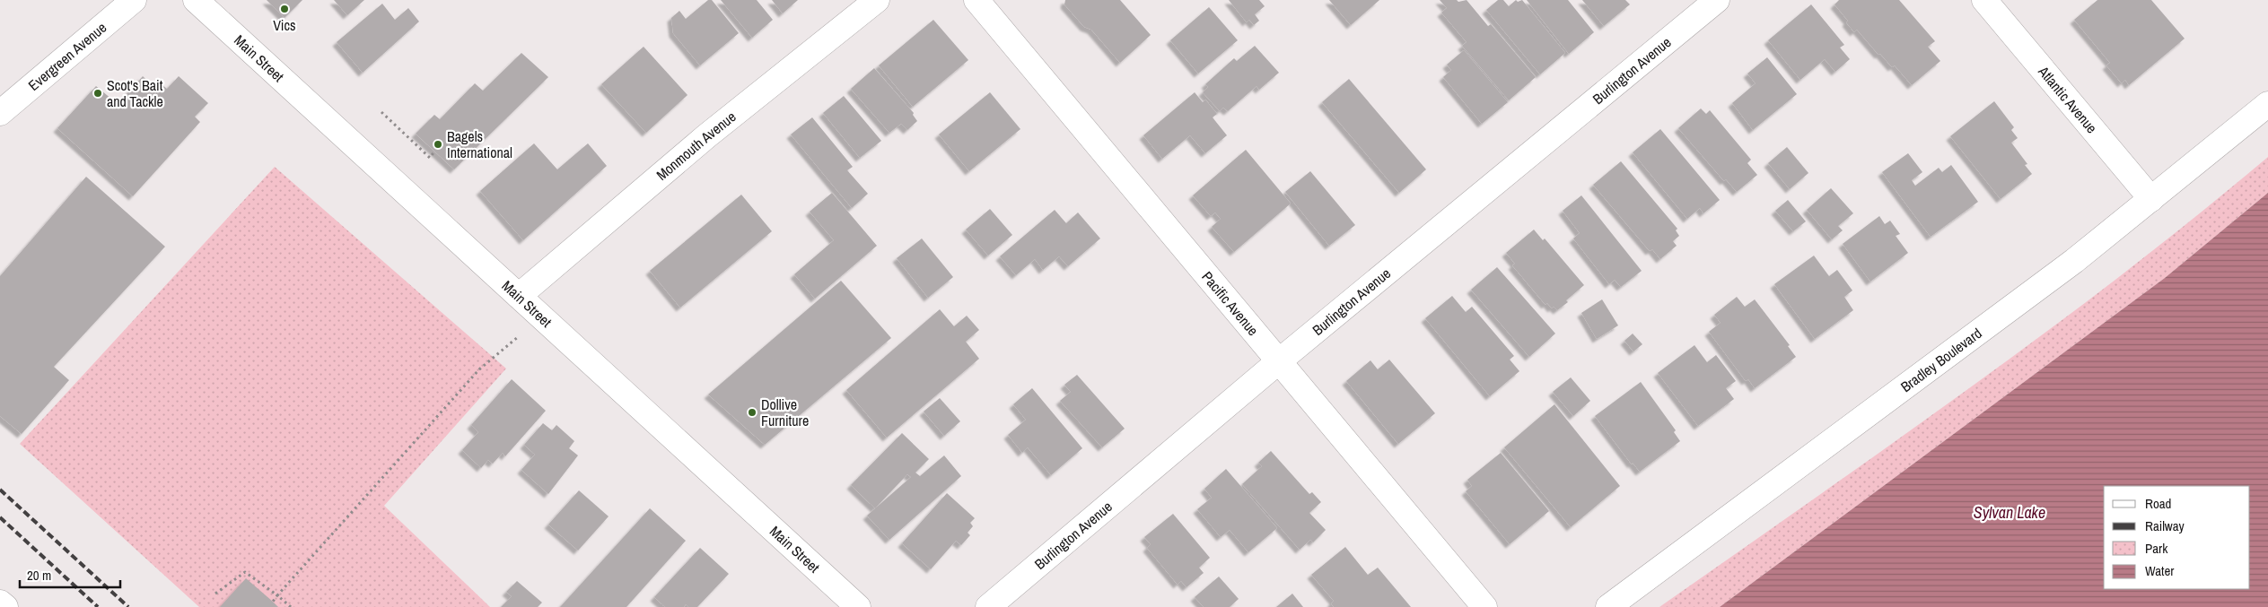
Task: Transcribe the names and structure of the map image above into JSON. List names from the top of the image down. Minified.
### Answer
{"streets":{"street":["Evergreen Avenue","Main Street","Burlington Avenue","Atlantic Avenue","Monmouth Avenue","Pacific Avenue","Bradley Boulevard"]},"crossings":[["Main Street","Monmouth Avenue"],["Burlington Avenue","Pacific Avenue"],["Atlantic Avenue","Bradley Boulevard"]],"water":["Sylvan Lake"],"places":["Vics","Scot's Bait and Tackle","Bagels International","Dollive Furniture"],"legend":["Road","Railway","Park","Water"],"scale_bar":"20 m"}
